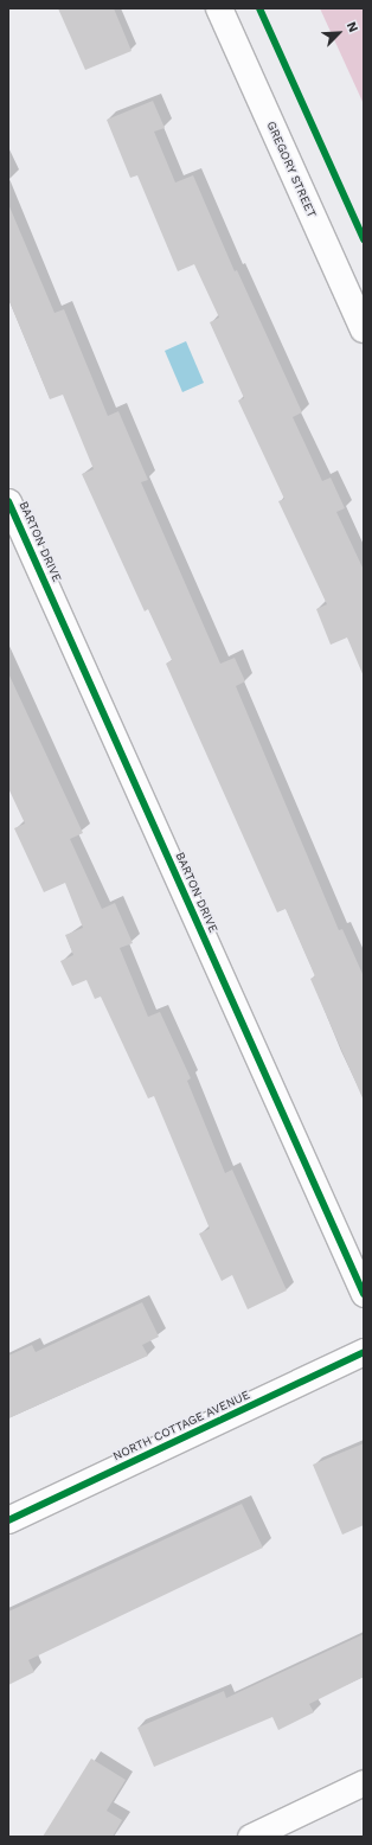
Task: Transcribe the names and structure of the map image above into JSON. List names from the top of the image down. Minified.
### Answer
{"streets":{"street":["GREGORY STREET","BARTON DRIVE","NORTH COTTAGE AVENUE"]},"north":"top right"}
